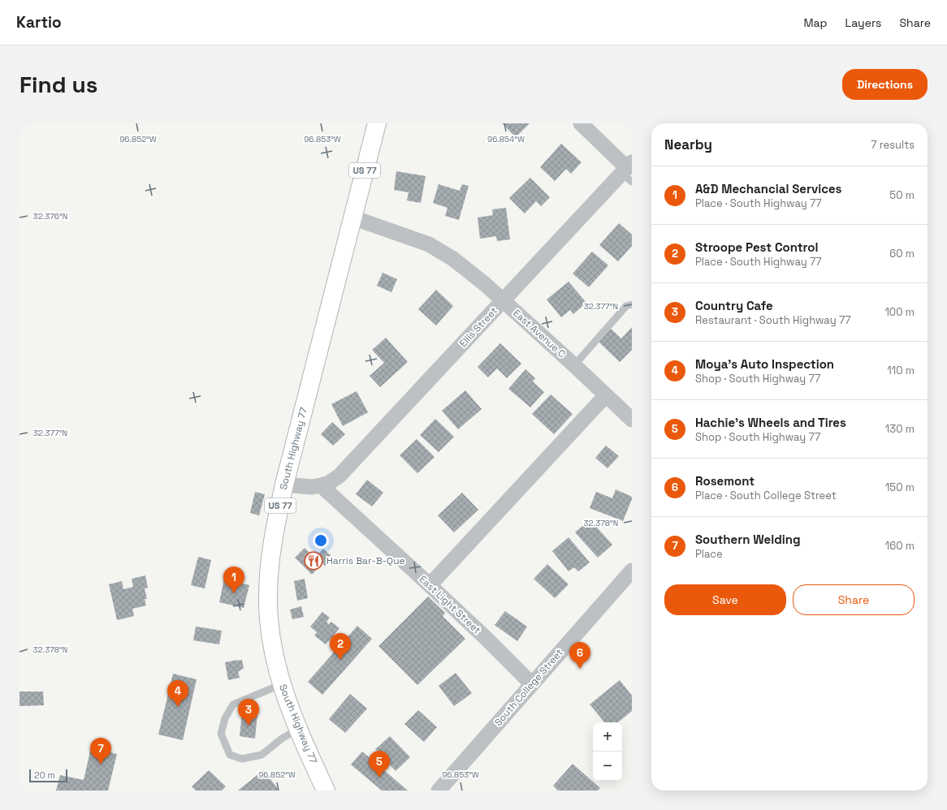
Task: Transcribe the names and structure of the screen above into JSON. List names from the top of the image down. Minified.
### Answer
{"streets":{"main road":["US 77","South Highway 77"],"street":["Ellis Street","East Avenue C","East Light Street","South College Street"]},"crossings":[["Ellis Street","East Avenue C"],["Ellis Street","East Light Street"],["East Avenue C","South Highway 77"],["East Light Street","South College Street"]],"places":{"restaurant":["Harris Bar-B-Que"]},"scale_bar":"20 m","page":{"header":"Kartio","nav":["Map","Layers","Share"],"buttons":["Directions",["Save","Share"]],"title":"Find us","heading":["Nearby","7 results"],"list":[{"mark":"1","name":"A&D Mechancial Services","note":"Place · South Highway 77","value":"50 m"},{"mark":"2","name":"Stroope Pest Control","note":"Place · South Highway 77","value":"60 m"},{"mark":"3","name":"Country Cafe","note":"Restaurant · South Highway 77","value":"100 m"},{"mark":"4","name":"Moya's Auto Inspection","note":"Shop · South Highway 77","value":"110 m"},{"mark":"5","name":"Hachie's Wheels and Tires","note":"Shop · South Highway 77","value":"130 m"},{"mark":"6","name":"Rosemont","note":"Place · South College Street","value":"150 m"},{"mark":"7","name":"Southern Welding","note":"Place","value":"160 m"}],"pins":["1","2","6","4","3","7","5"],"map_buttons":["+","−"],"scale":"20 m"},"coordinates":["96.852°W","96.853°W","96.854°W","32.376°N","32.377°N","32.378°N"]}
